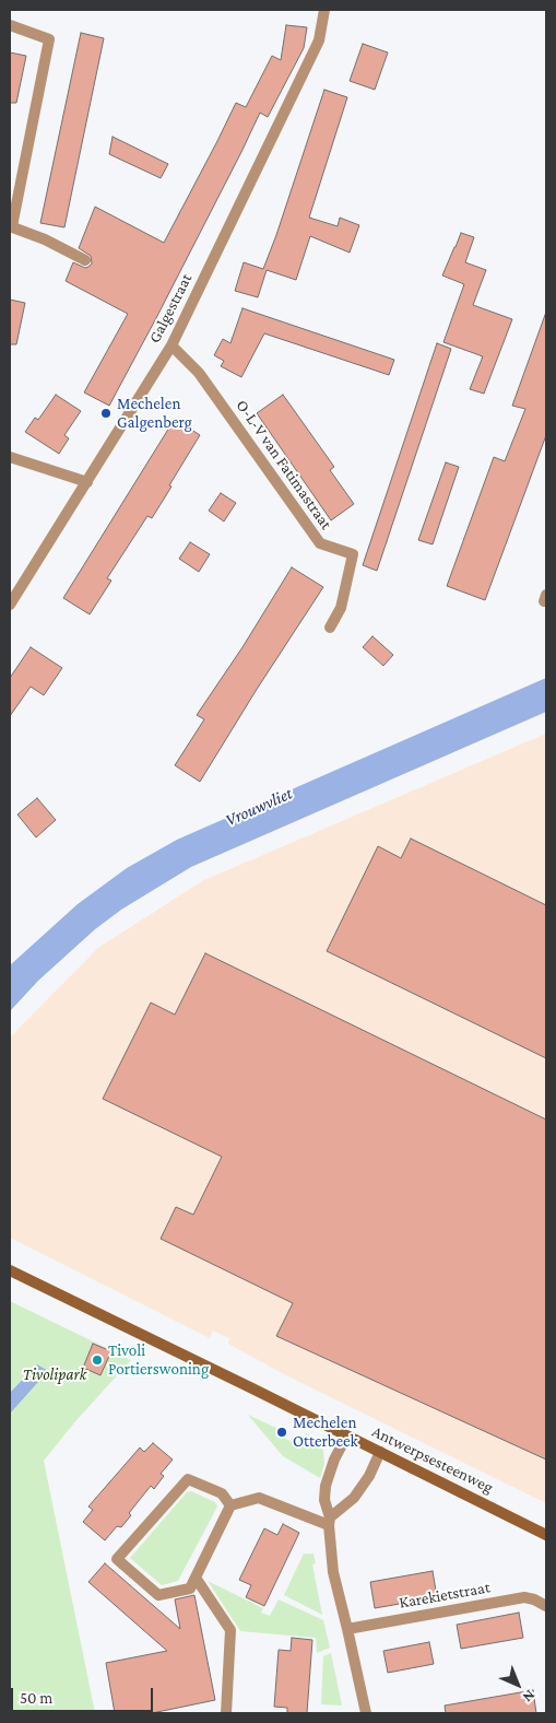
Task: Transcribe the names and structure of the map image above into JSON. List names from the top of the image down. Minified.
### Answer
{"streets":{"main road":["Antwerpsesteenweg"],"street":["Galgestraat","O-L-V van Fatimastraat","Karekietstraat"]},"crossings":[["Galgestraat","O-L-V van Fatimastraat"]],"water":["Vrouwvliet"],"parks":["Tivolipark"],"places":["Mechelen Galgenberg","Tivoli Portierswoning","Mechelen Otterbeek"],"scale_bar":"50 m","north":"bottom right"}
